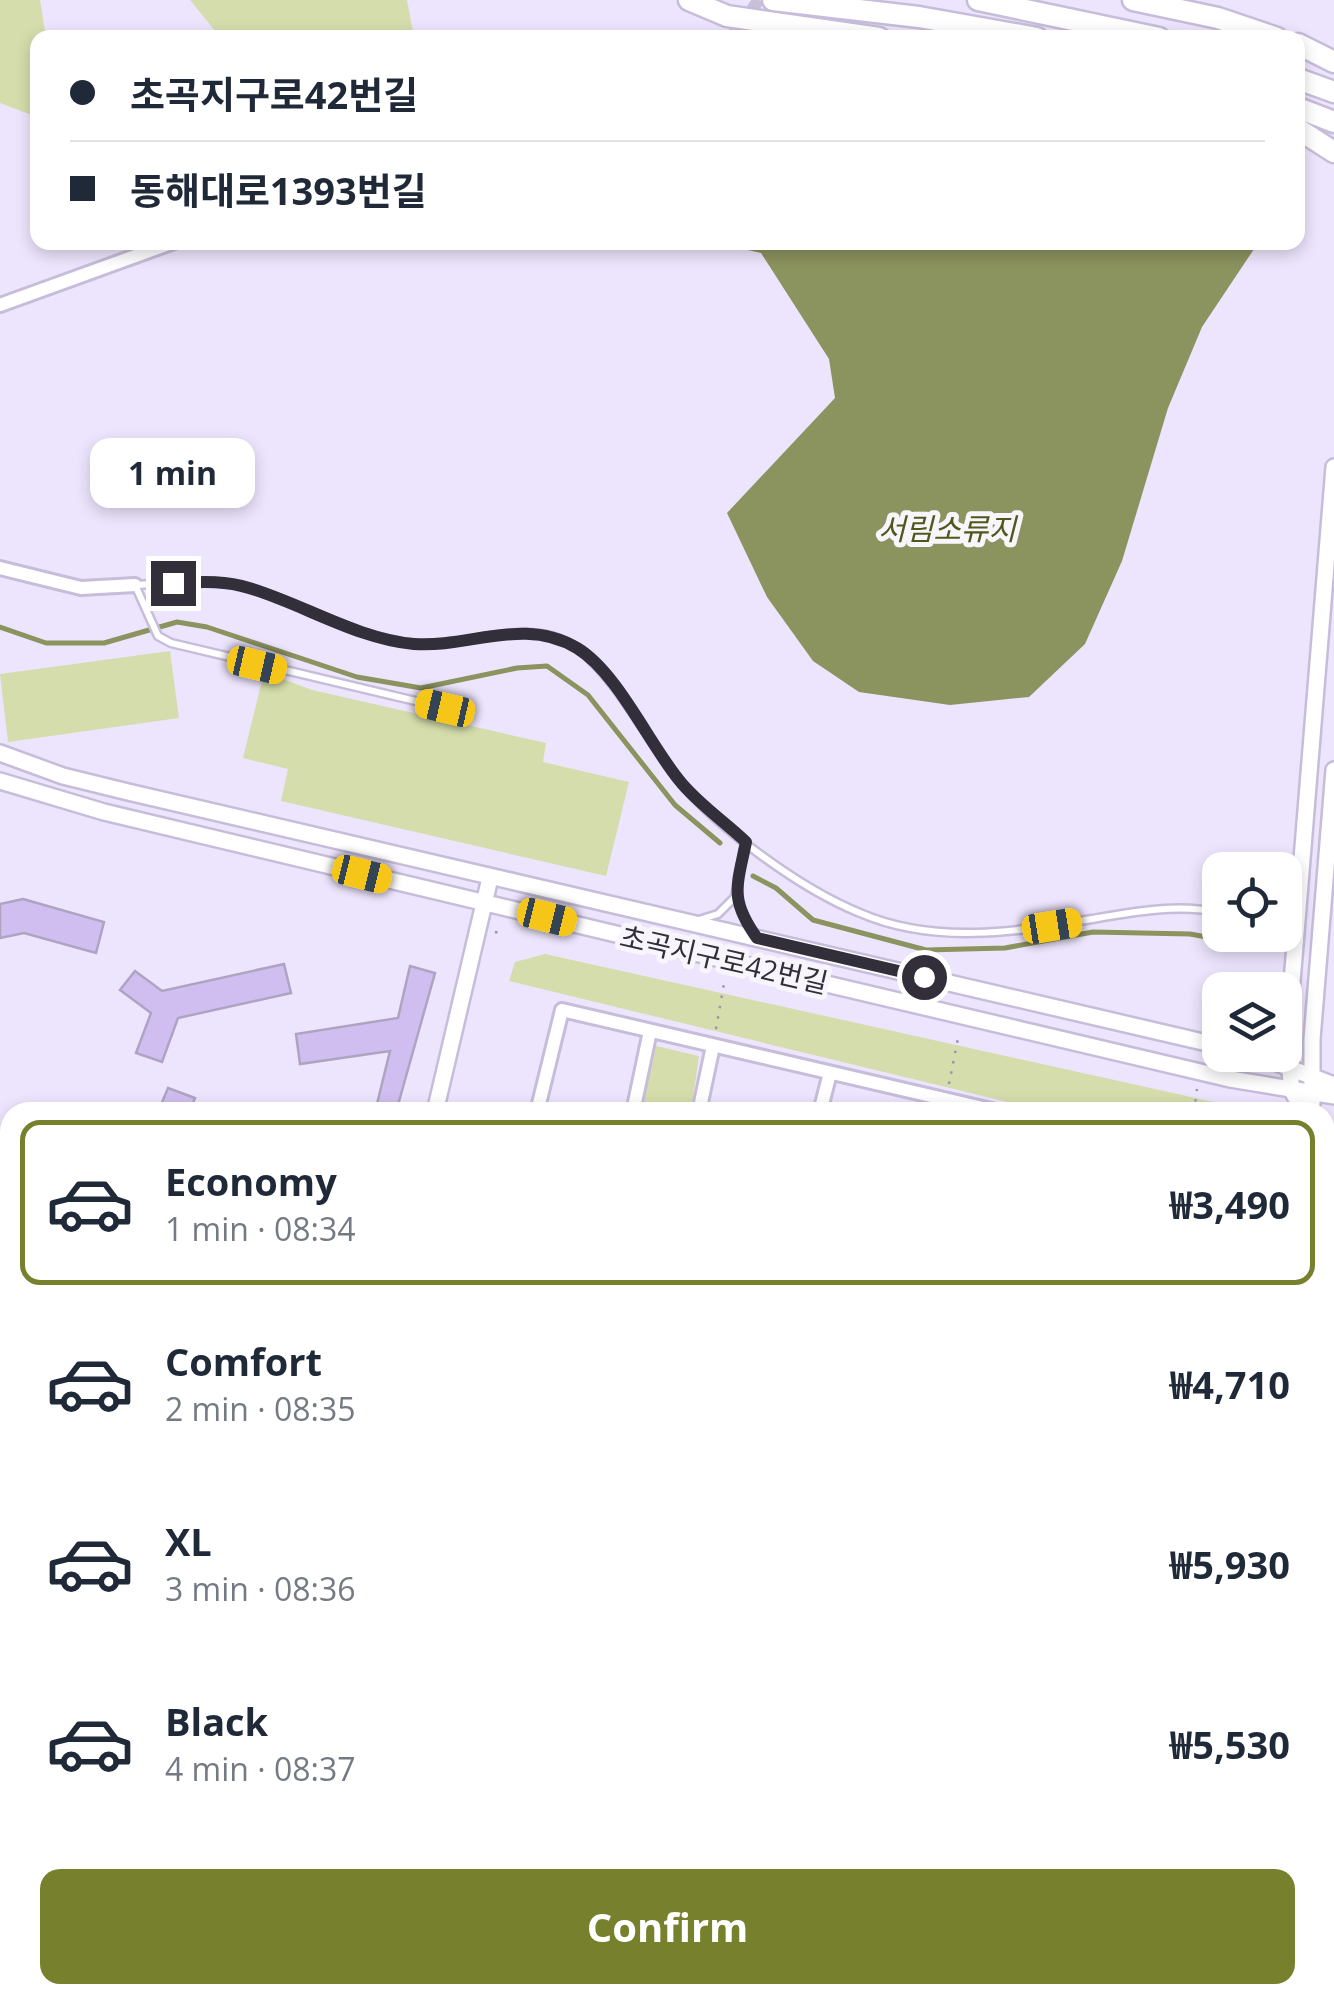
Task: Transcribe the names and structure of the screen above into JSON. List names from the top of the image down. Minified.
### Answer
{"streets":{"street":["초곡지구로42번길"]},"water":["서림소류지"],"page":{"banner":["초곡지구로42번길","동해대로1393번길"],"bubble":"1 min","list":[{"name":"Economy","note":"1 min · 08:34","value":"₩3,490"},{"name":"Comfort","note":"2 min · 08:35","value":"₩4,710"},{"name":"XL","note":"3 min · 08:36","value":"₩5,930"},{"name":"Black","note":"4 min · 08:37","value":"₩5,530"}],"buttons":"Confirm"}}
